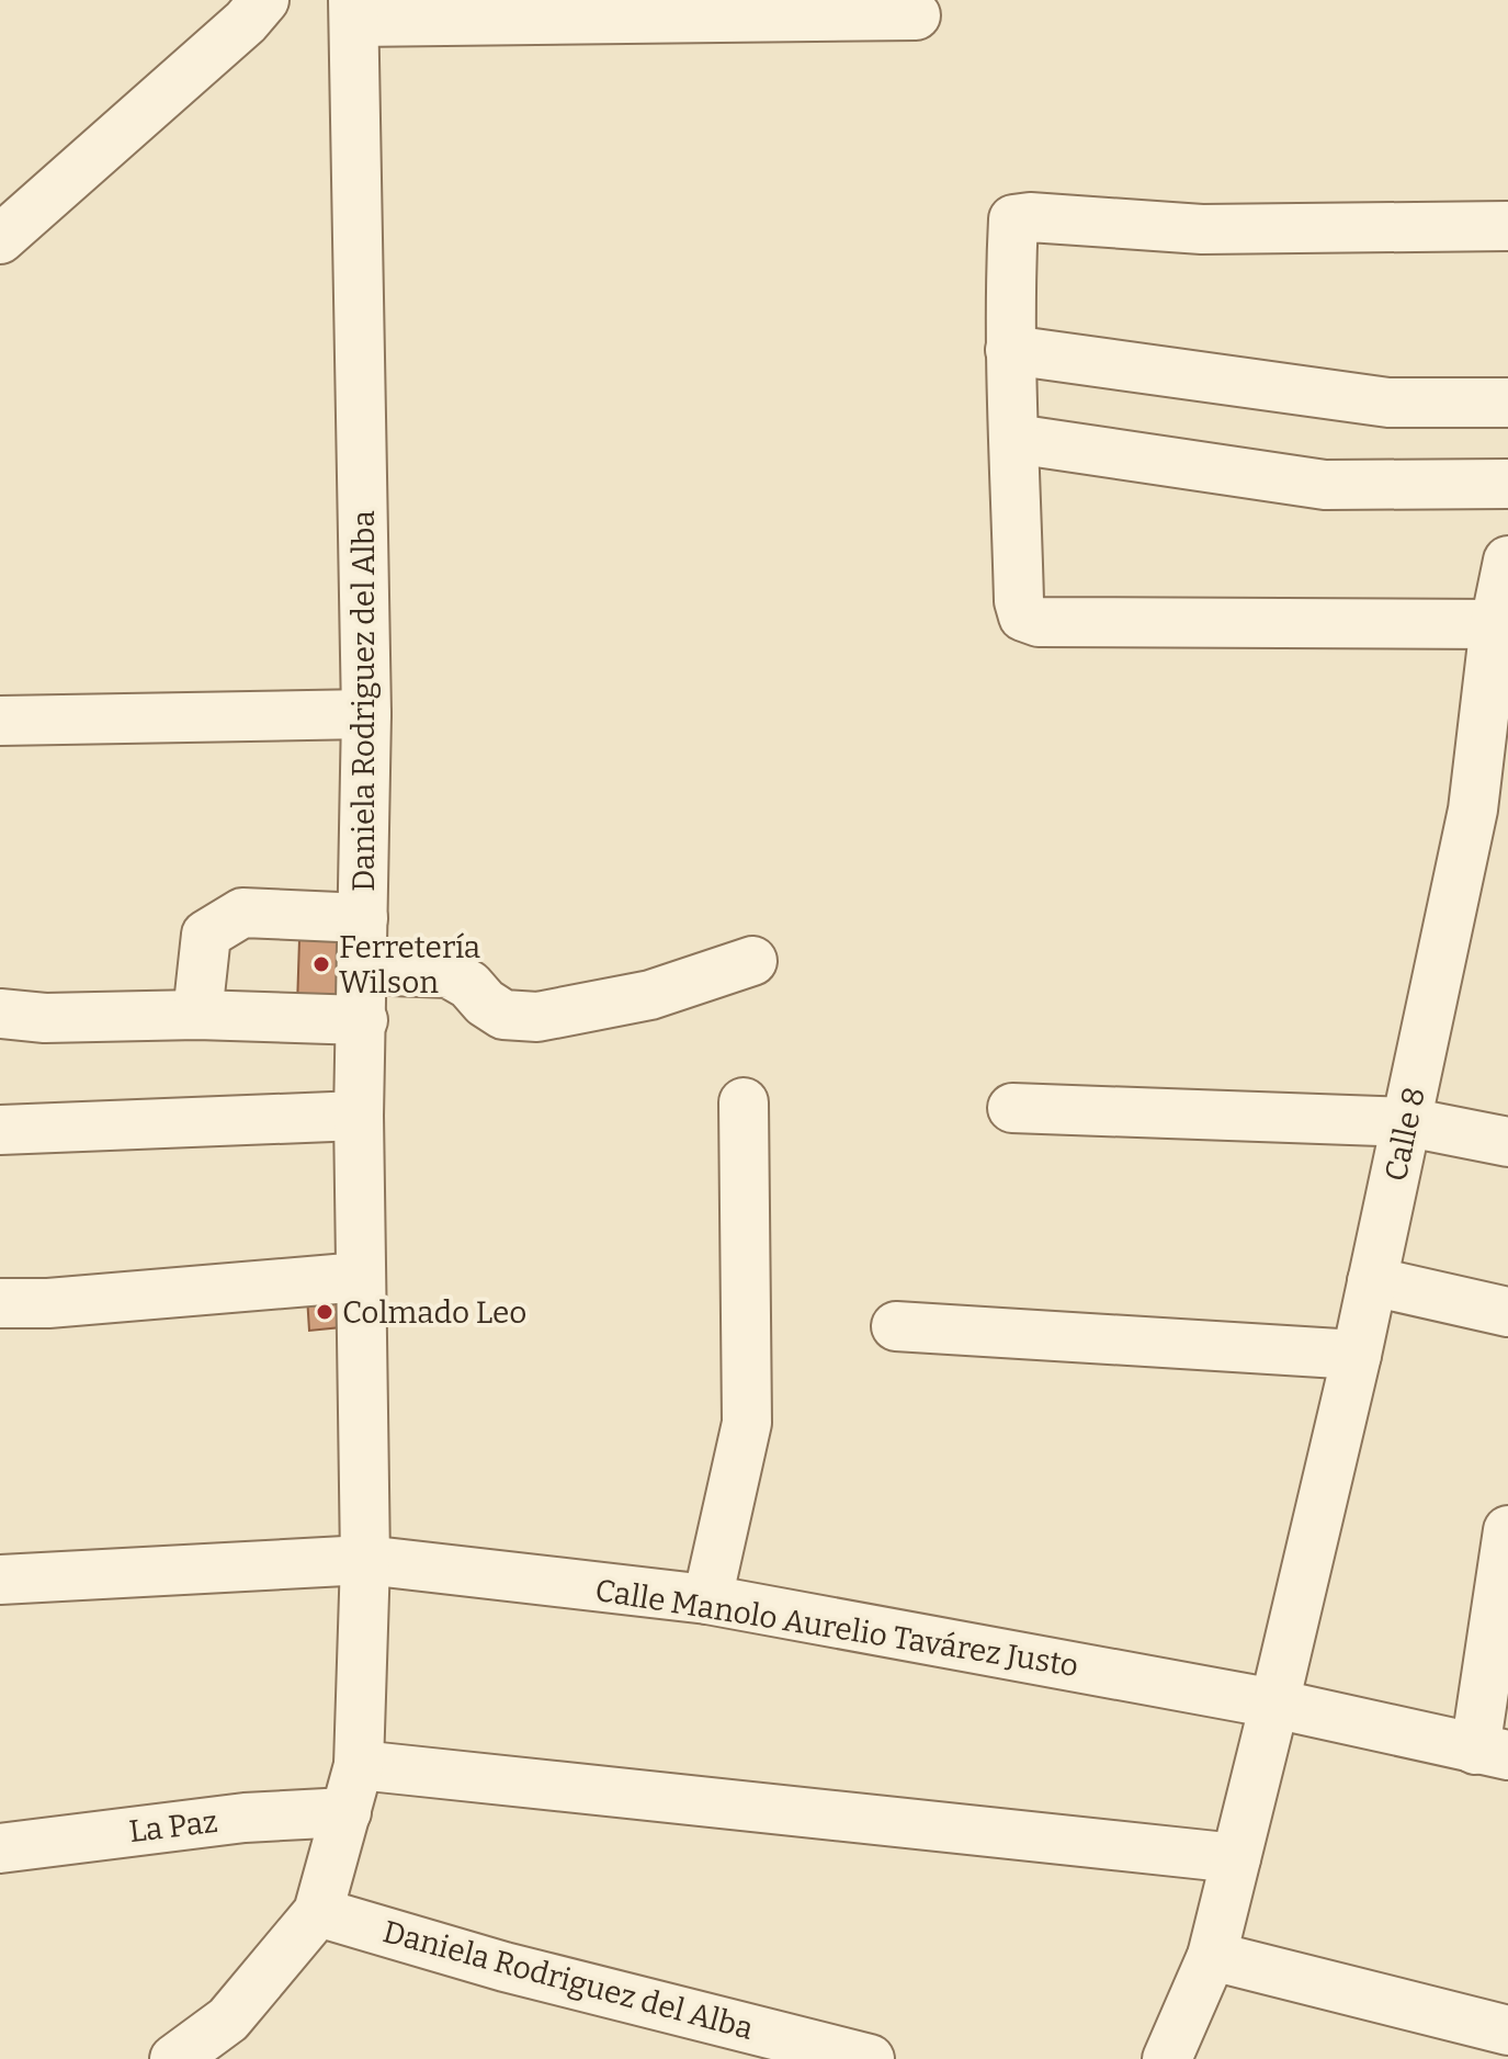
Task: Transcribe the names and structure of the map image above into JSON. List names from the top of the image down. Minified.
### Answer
{"streets":{"street":["Daniela Rodriguez del Alba","Calle 8","Calle Manolo Aurelio Tavárez Justo","La Paz"]},"crossings":[["Daniela Rodriguez del Alba","Calle Manolo Aurelio Tavárez Justo"],["Daniela Rodriguez del Alba","La Paz"],["Calle 8","Calle Manolo Aurelio Tavárez Justo"]],"places":["Ferretería Wilson","Colmado Leo"]}
